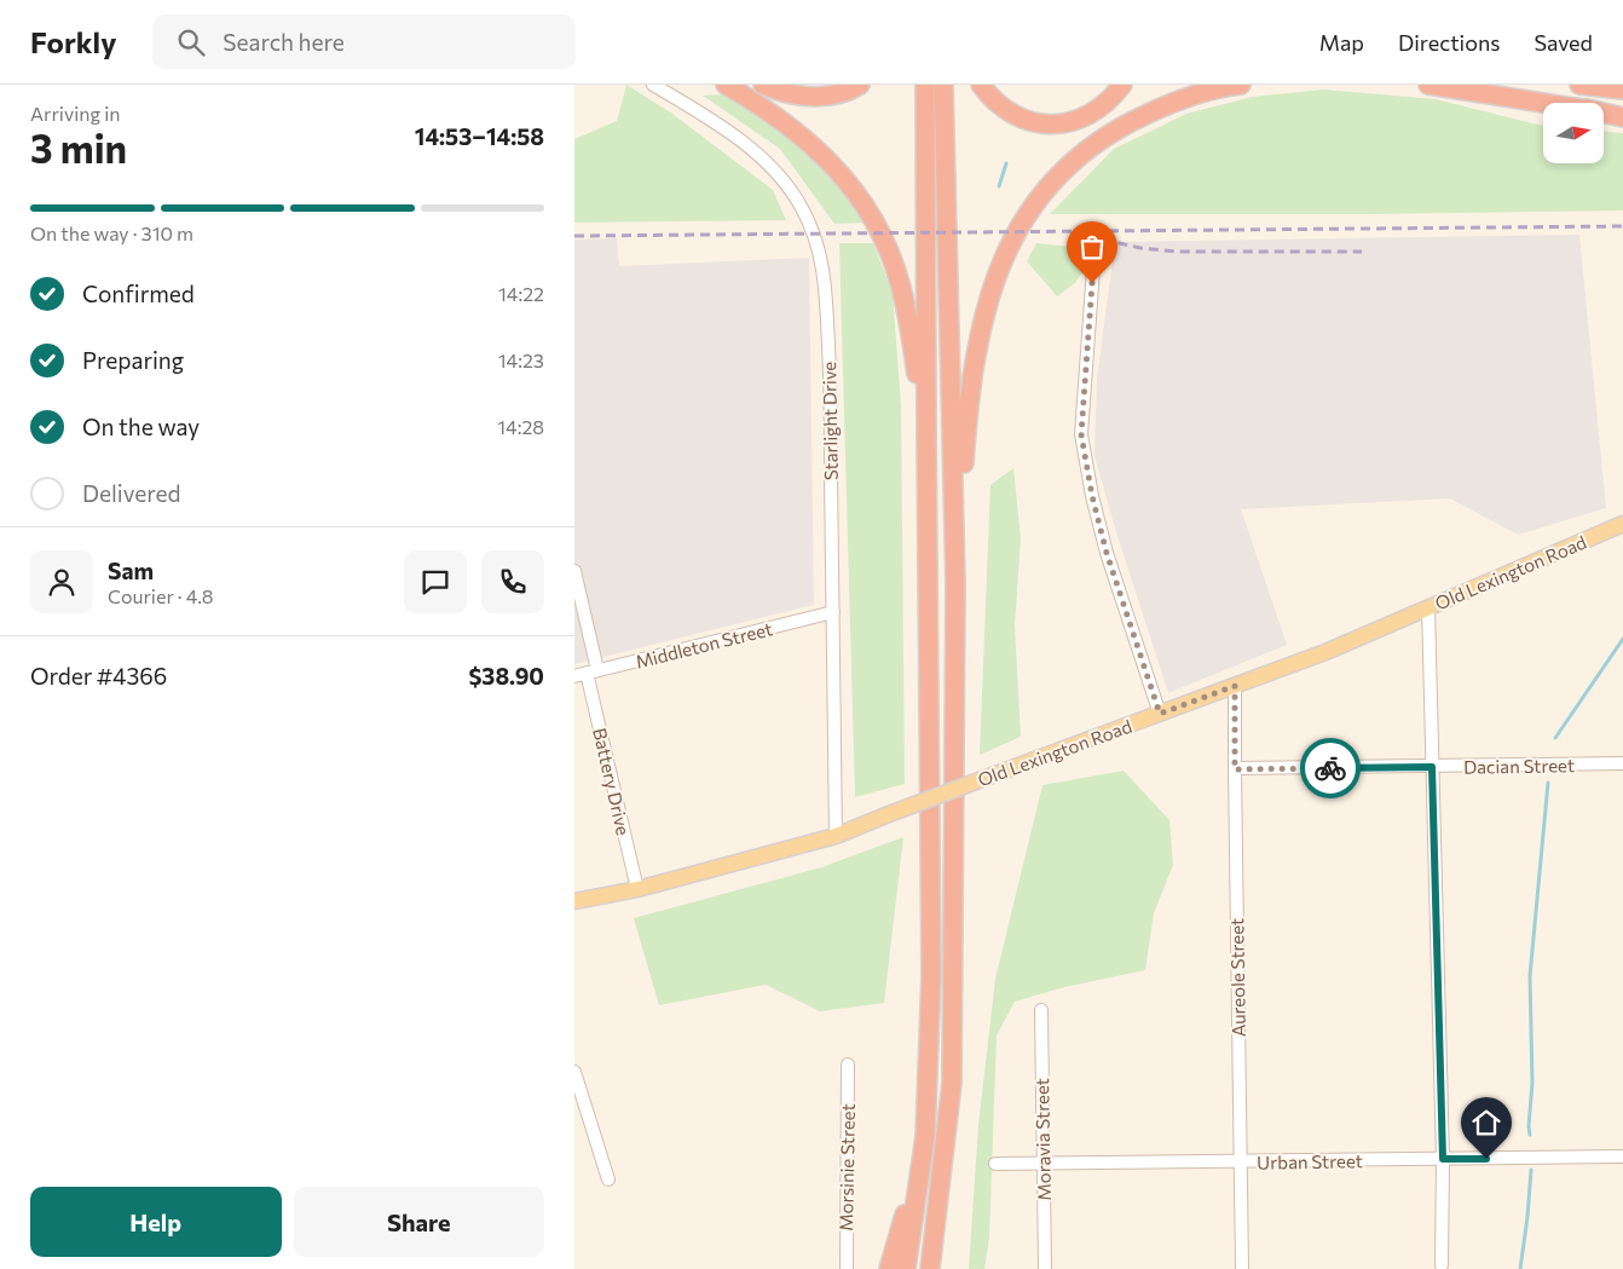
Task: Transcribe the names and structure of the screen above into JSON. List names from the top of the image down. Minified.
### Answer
{"streets":{"main road":["Old Lexington Road"],"street":["Starlight Drive","Middleton Street","Dacian Street","Battery Drive","Aureole Street","Moravia Street","Urban Street","Morsinie Street"]},"crossings":[["Starlight Drive","Old Lexington Road"],["Starlight Drive","Middleton Street"],["Old Lexington Road","Battery Drive"],["Old Lexington Road","Aureole Street"],["Middleton Street","Battery Drive"],["Dacian Street","Aureole Street"],["Aureole Street","Urban Street"],["Moravia Street","Urban Street"]],"north":"right","page":{"header":"Forkly","search":"Search here","nav":["Map","Directions","Saved"],"heading":["3 min","Arriving in","14:53–14:58"],"panel":["Sam","Courier · 4.8","Order #4366","$38.90"],"bar":"On the way · 310 m","list":[["Confirmed","14:22"],["Preparing","14:23"],["On the way","14:28"],"Delivered"],"buttons":["Help","Share"]}}
